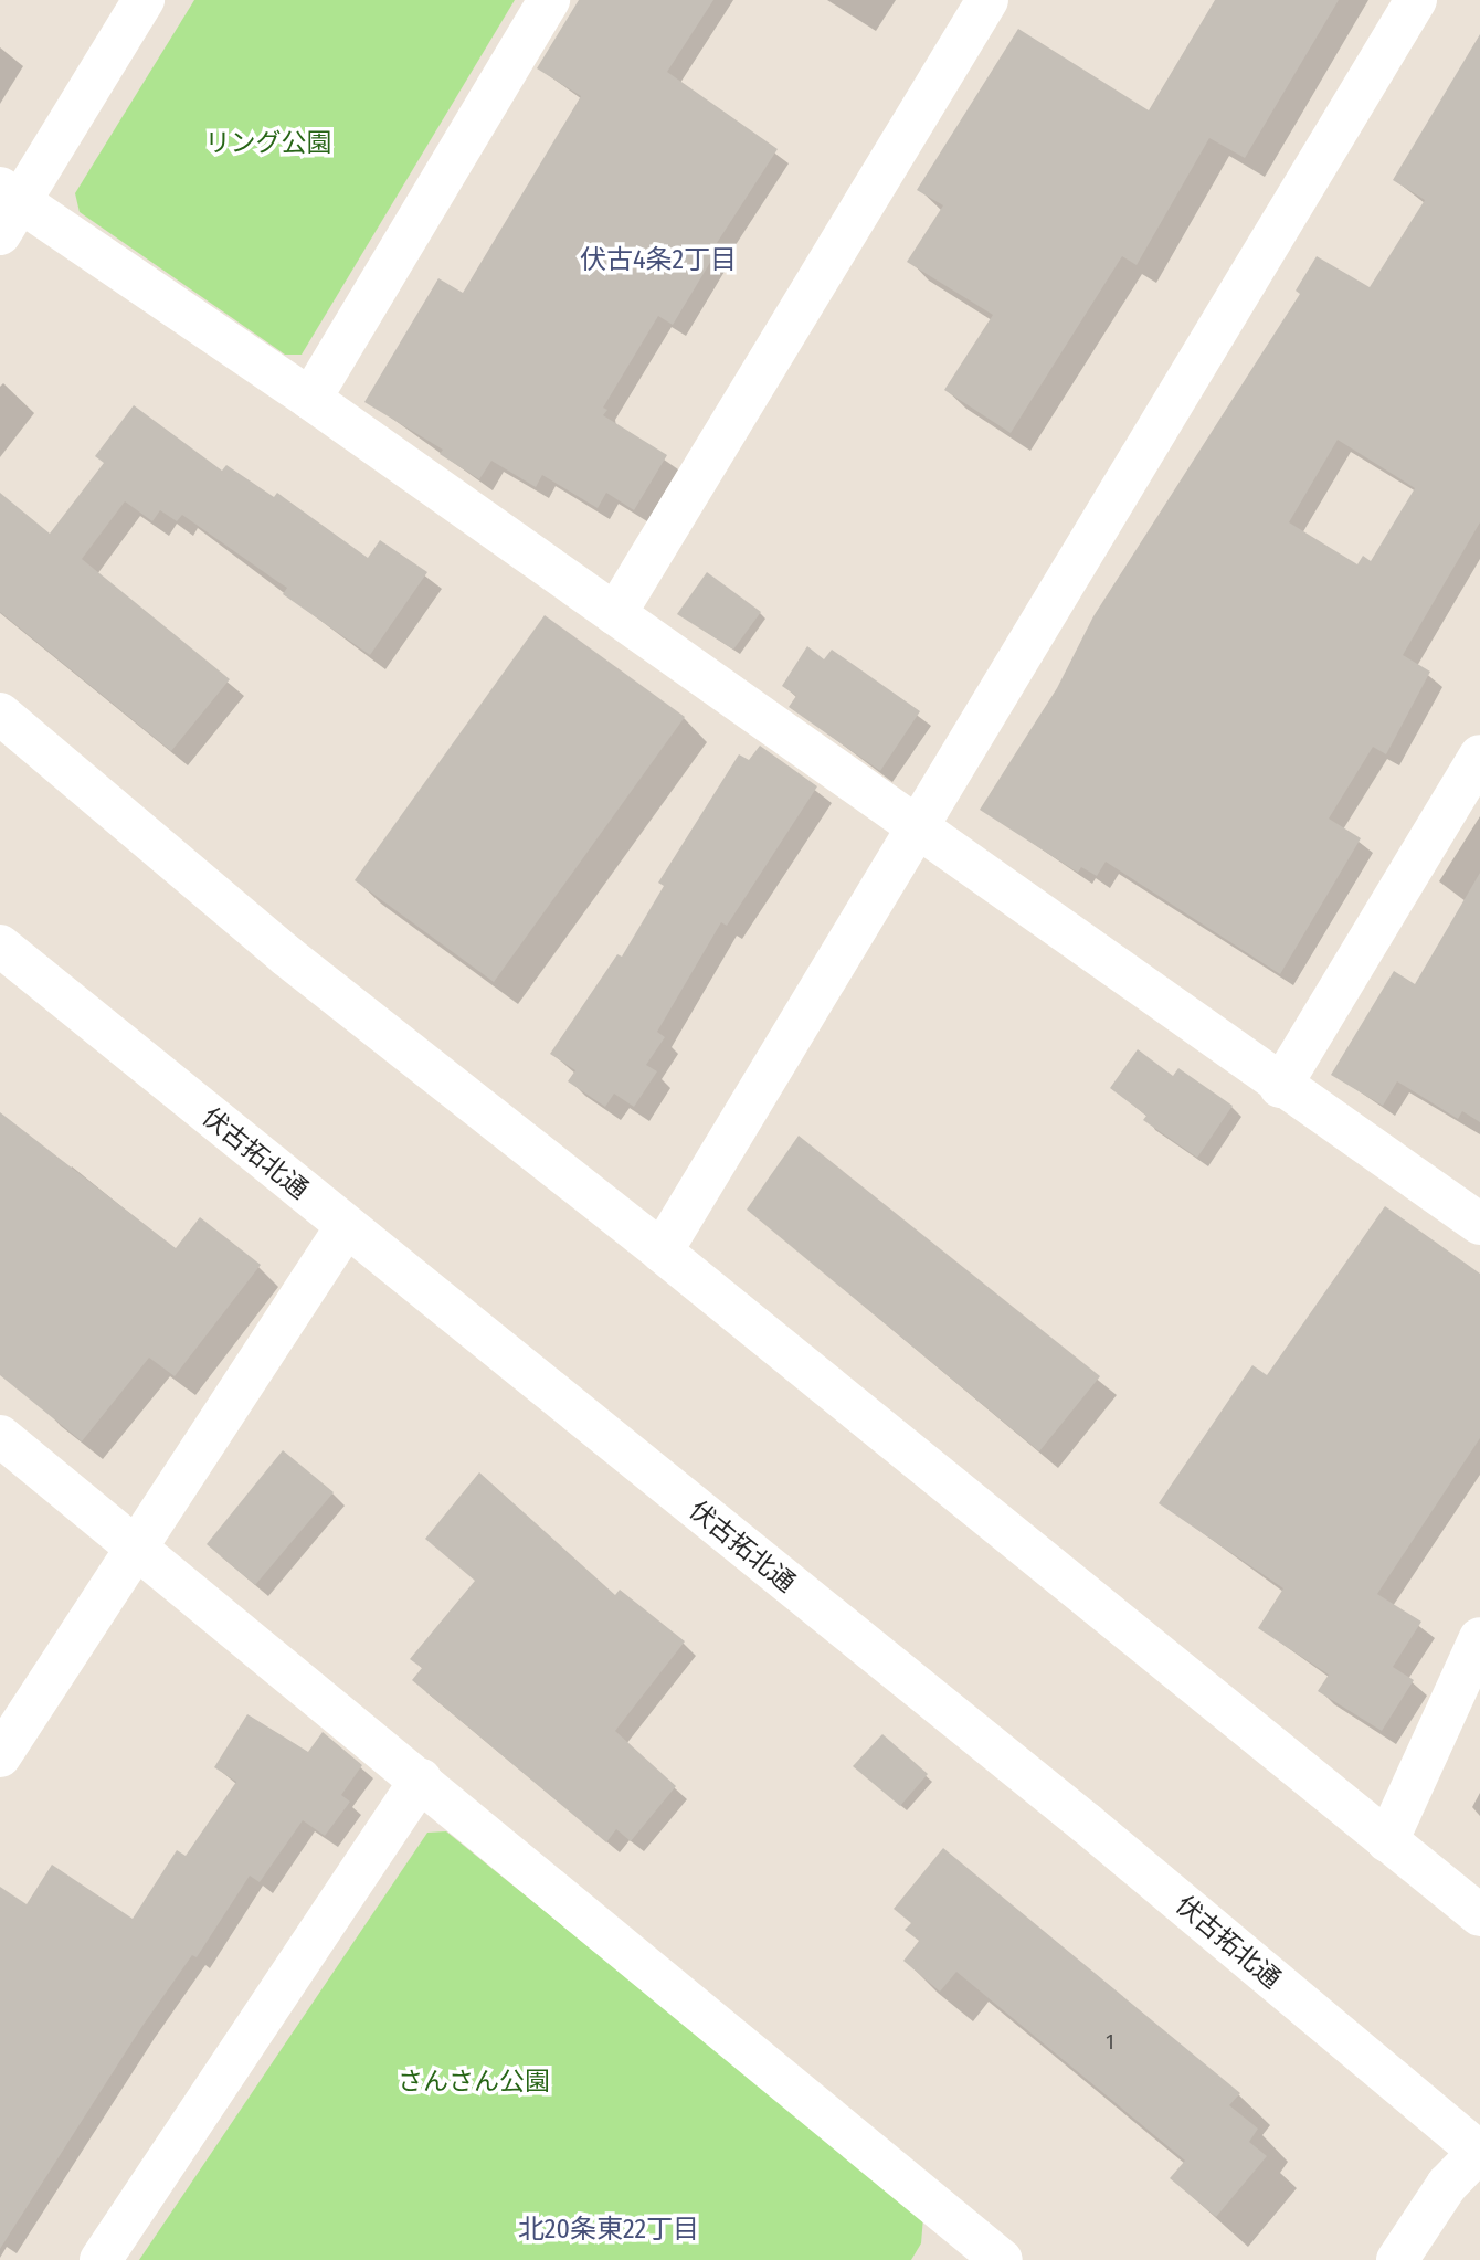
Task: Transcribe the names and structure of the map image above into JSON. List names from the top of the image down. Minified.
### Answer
{"streets":{"street":["伏古拓北通"]},"districts":["伏古4条2丁目","北20条東22丁目"],"parks":["リング公園","さんさん公園"],"house_numbers":["1"]}
